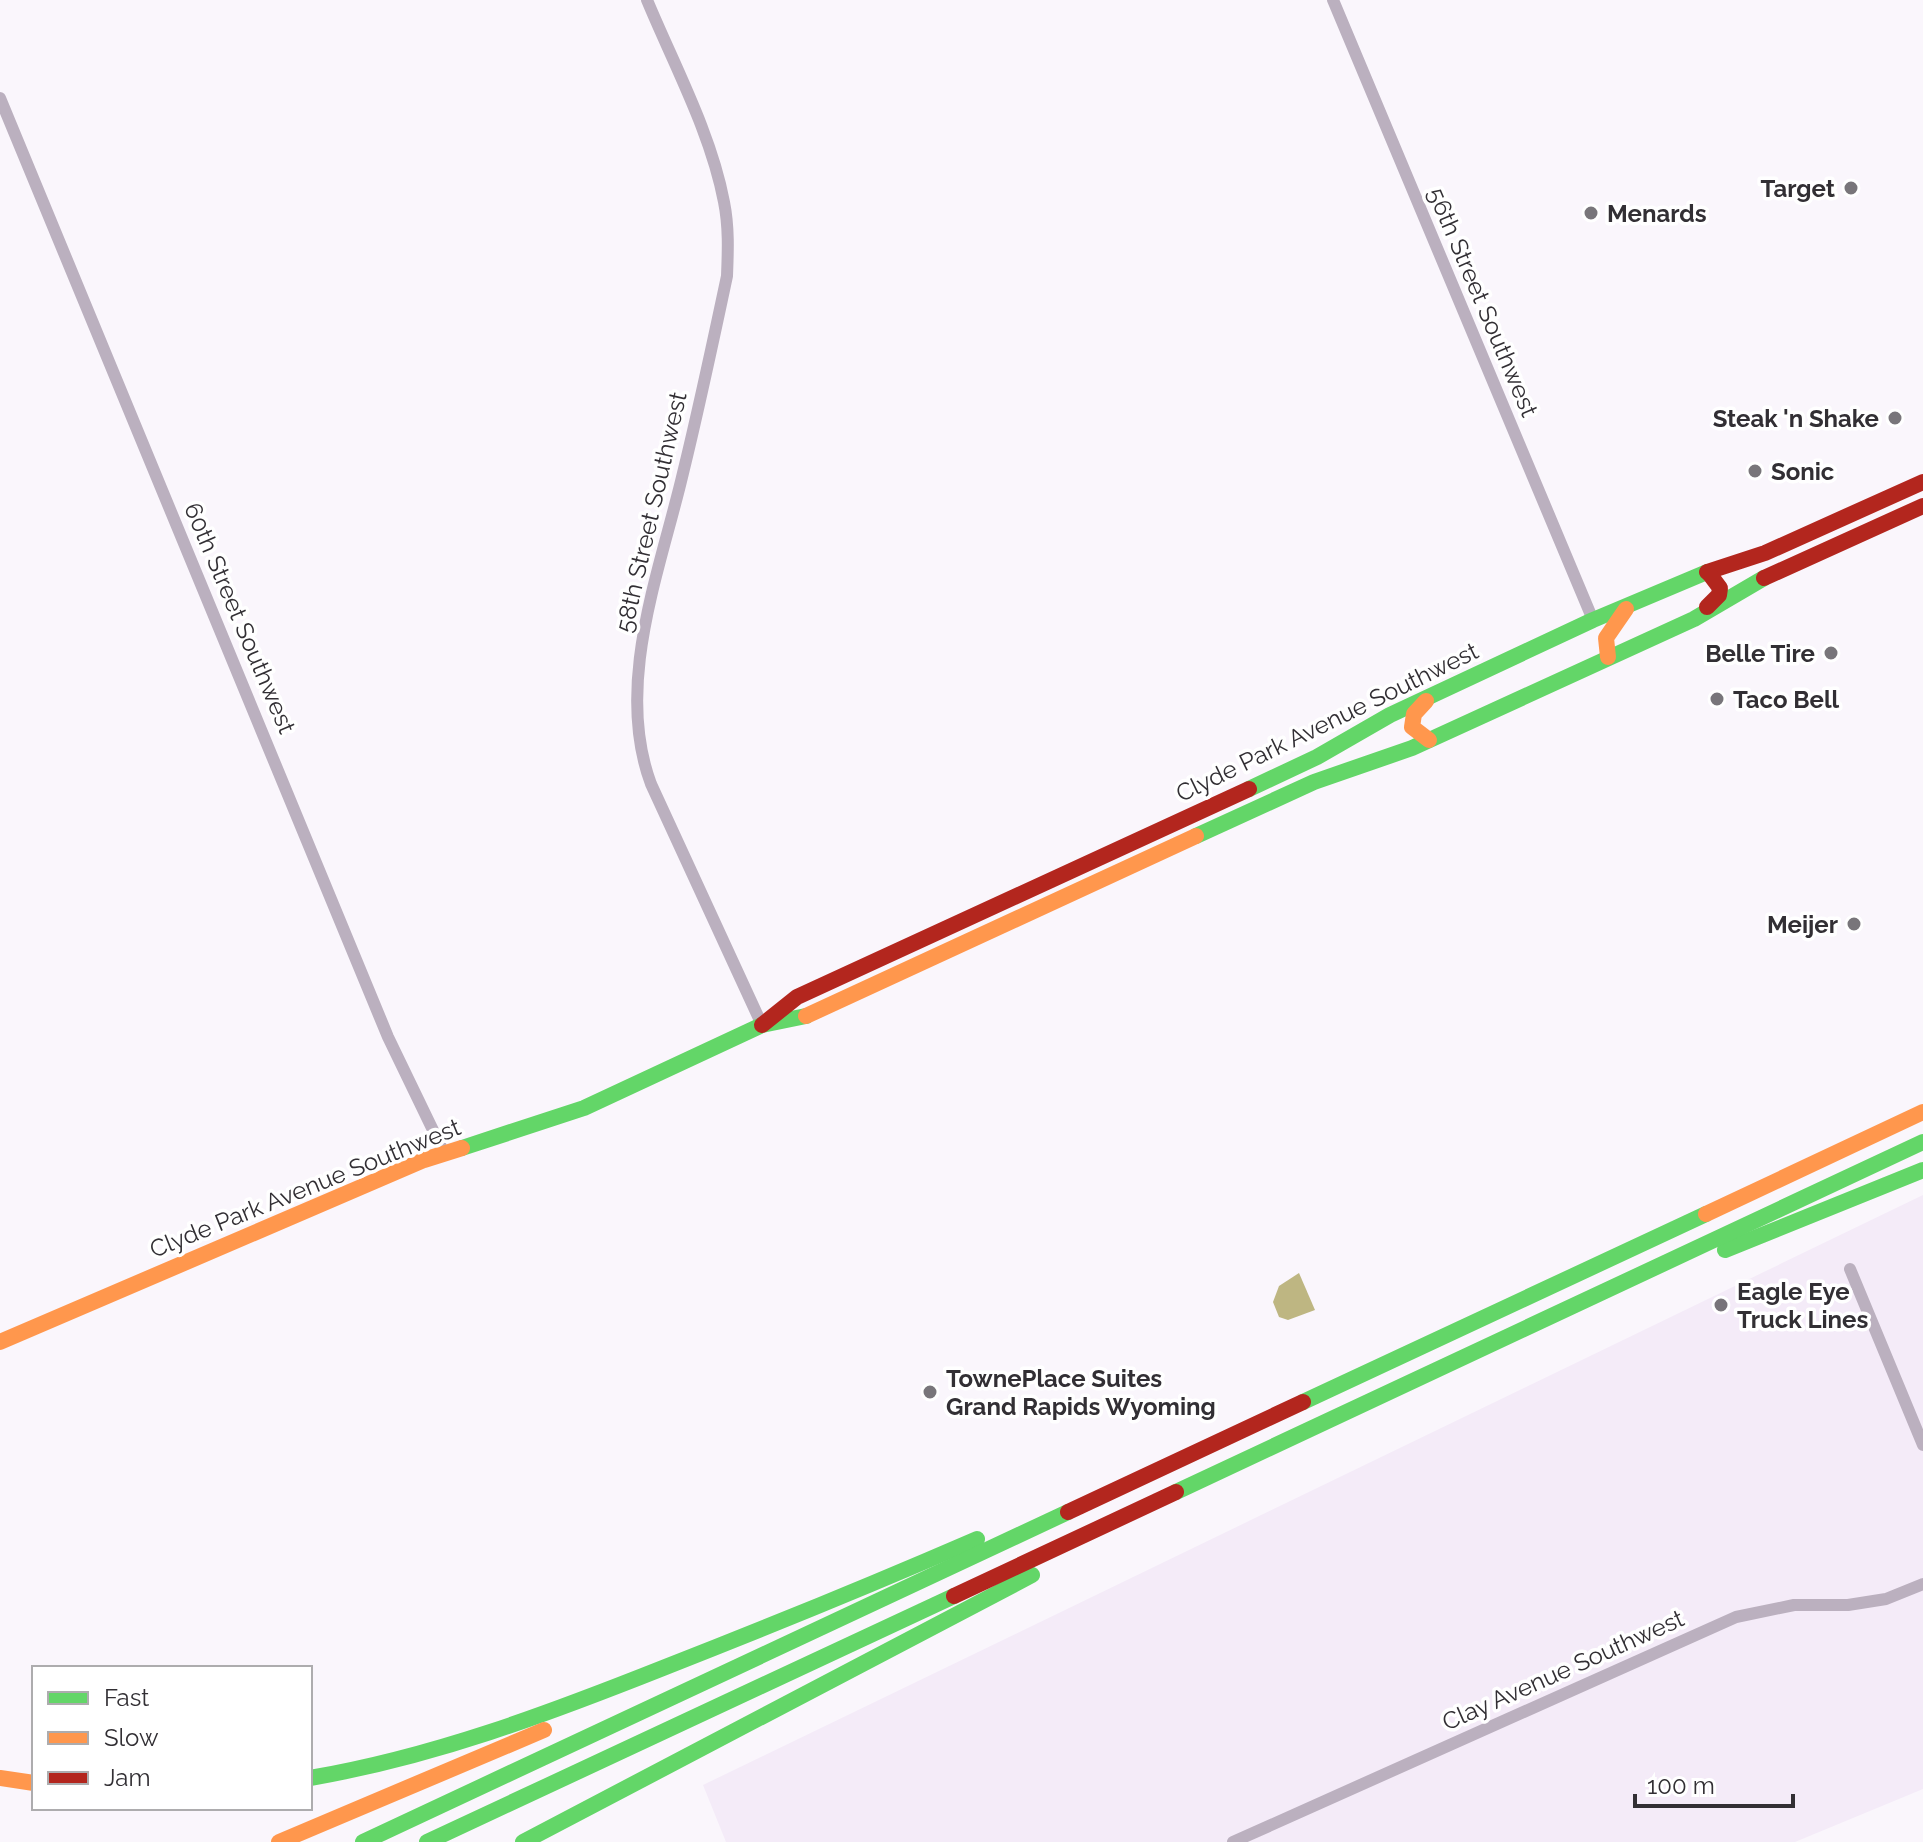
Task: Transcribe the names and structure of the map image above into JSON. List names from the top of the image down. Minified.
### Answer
{"streets":{"main road":["Clyde Park Avenue Southwest"],"street":["56th Street Southwest","58th Street Southwest","60th Street Southwest","Clay Avenue Southwest"]},"crossings":[["56th Street Southwest","Clyde Park Avenue Southwest"],["58th Street Southwest","Clyde Park Avenue Southwest"],["60th Street Southwest","Clyde Park Avenue Southwest"]],"places":["Target","Menards","Steak 'n Shake","Sonic","Belle Tire","Taco Bell","Meijer","Eagle Eye Truck Lines","TownePlace Suites Grand Rapids Wyoming"],"legend":["Fast","Slow","Jam"],"scale_bar":"100 m"}
